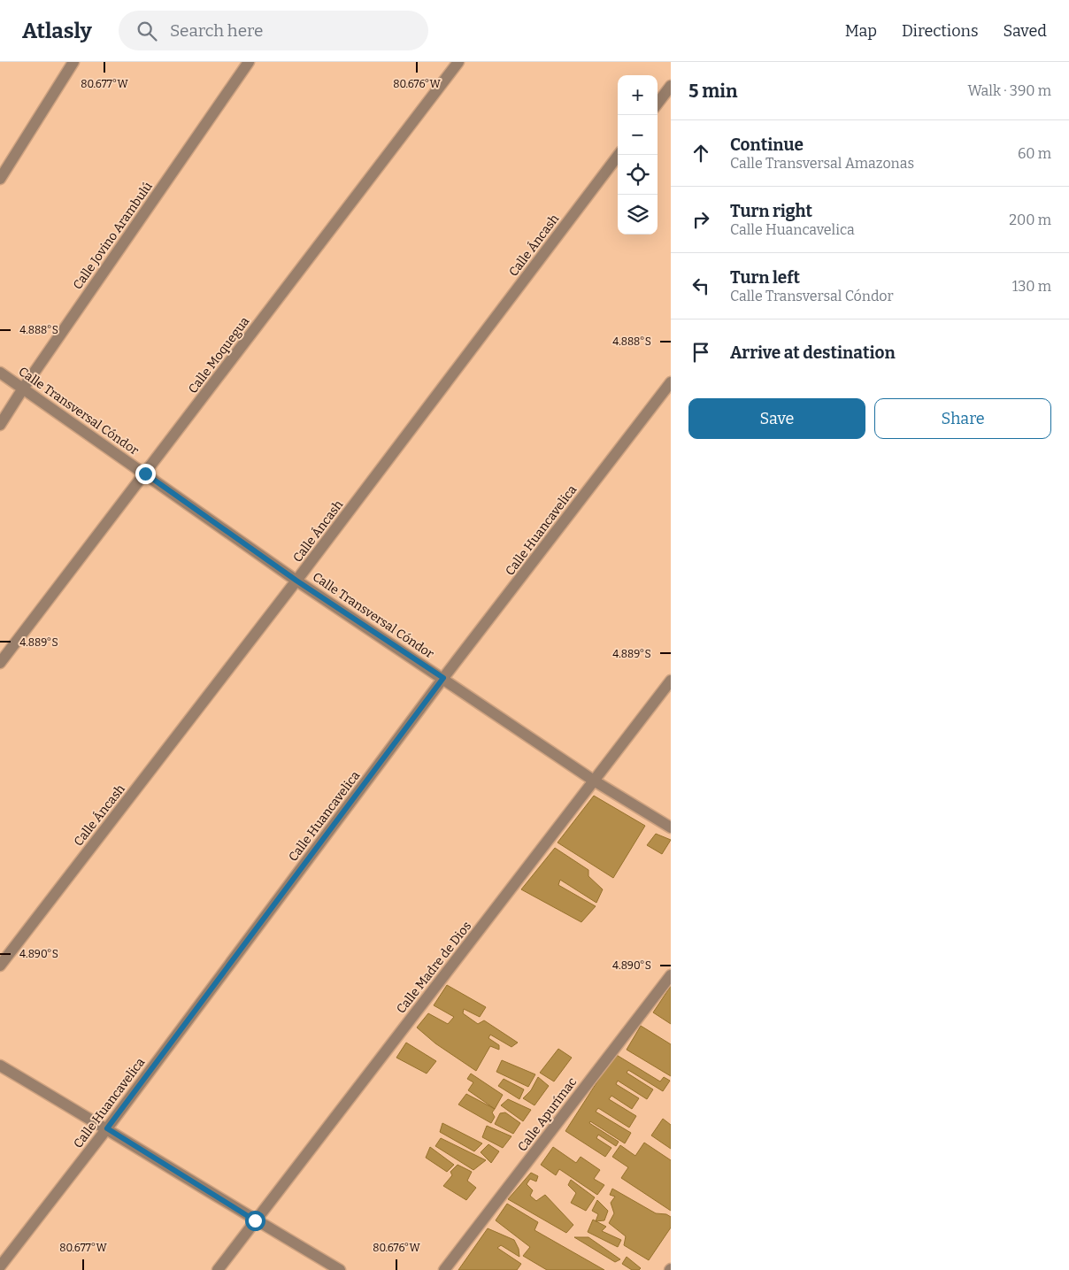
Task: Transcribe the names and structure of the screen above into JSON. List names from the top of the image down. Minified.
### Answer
{"streets":{"street":["Calle Jovino Arambulú","Calle Áncash","Calle Moquegua","Calle Transversal Cóndor","Calle Huancavelica","Calle Madre de Dios","Calle Apurímac"]},"crossings":[["Calle Jovino Arambulú","Calle Transversal Cóndor"],["Calle Áncash","Calle Transversal Cóndor"],["Calle Moquegua","Calle Transversal Cóndor"],["Calle Transversal Cóndor","Calle Huancavelica"],["Calle Transversal Cóndor","Calle Madre de Dios"]],"page":{"header":"Atlasly","search":"Search here","nav":["Map","Directions","Saved"],"heading":["5 min","Walk · 390 m"],"map_buttons":["+","−"],"list":[["Continue","Calle Transversal Amazonas","60 m"],["Turn right","Calle Huancavelica","200 m"],["Turn left","Calle Transversal Cóndor","130 m"],"Arrive at destination"],"buttons":["Save","Share"]},"coordinates":["80.677°W","80.676°W","4.888°S","4.889°S","4.890°S"]}
